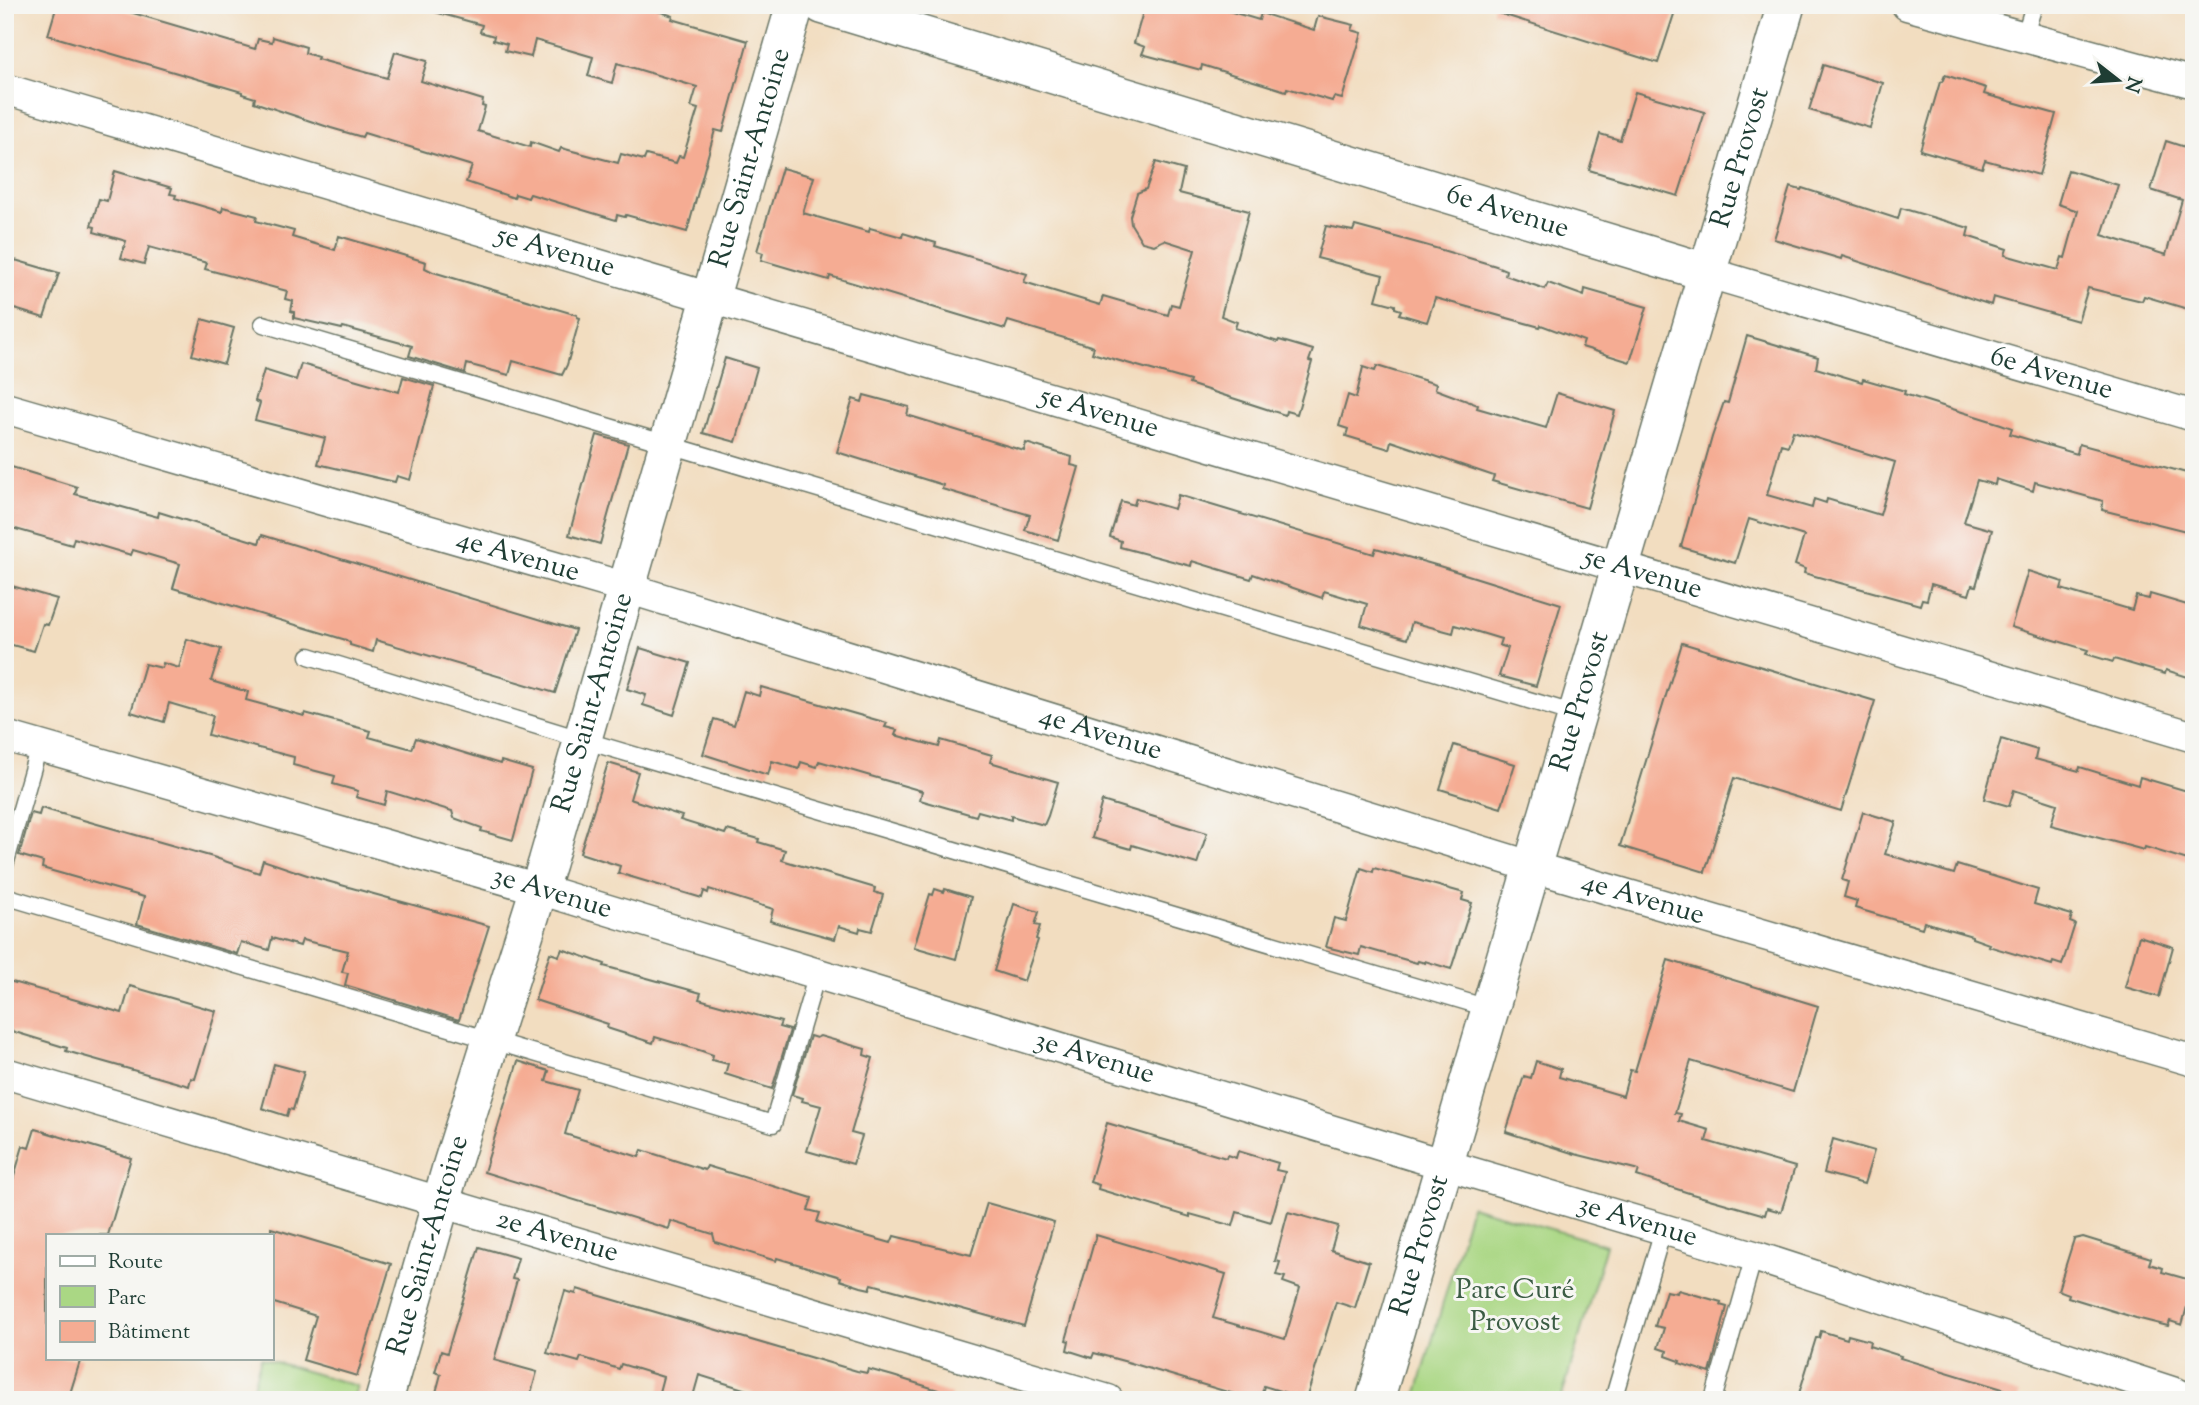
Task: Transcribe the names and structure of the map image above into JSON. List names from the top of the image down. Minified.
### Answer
{"streets":{"street":["Rue Saint-Antoine","Rue Provost","6e Avenue","5e Avenue","4e Avenue","3e Avenue","2e Avenue"]},"crossings":[["Rue Saint-Antoine","5e Avenue"],["Rue Saint-Antoine","4e Avenue"],["Rue Saint-Antoine","3e Avenue"],["Rue Saint-Antoine","2e Avenue"],["Rue Provost","6e Avenue"],["Rue Provost","5e Avenue"],["Rue Provost","4e Avenue"],["Rue Provost","3e Avenue"]],"parks":["Parc Curé Provost"],"legend":["Route","Parc","Bâtiment"],"north":"right"}
